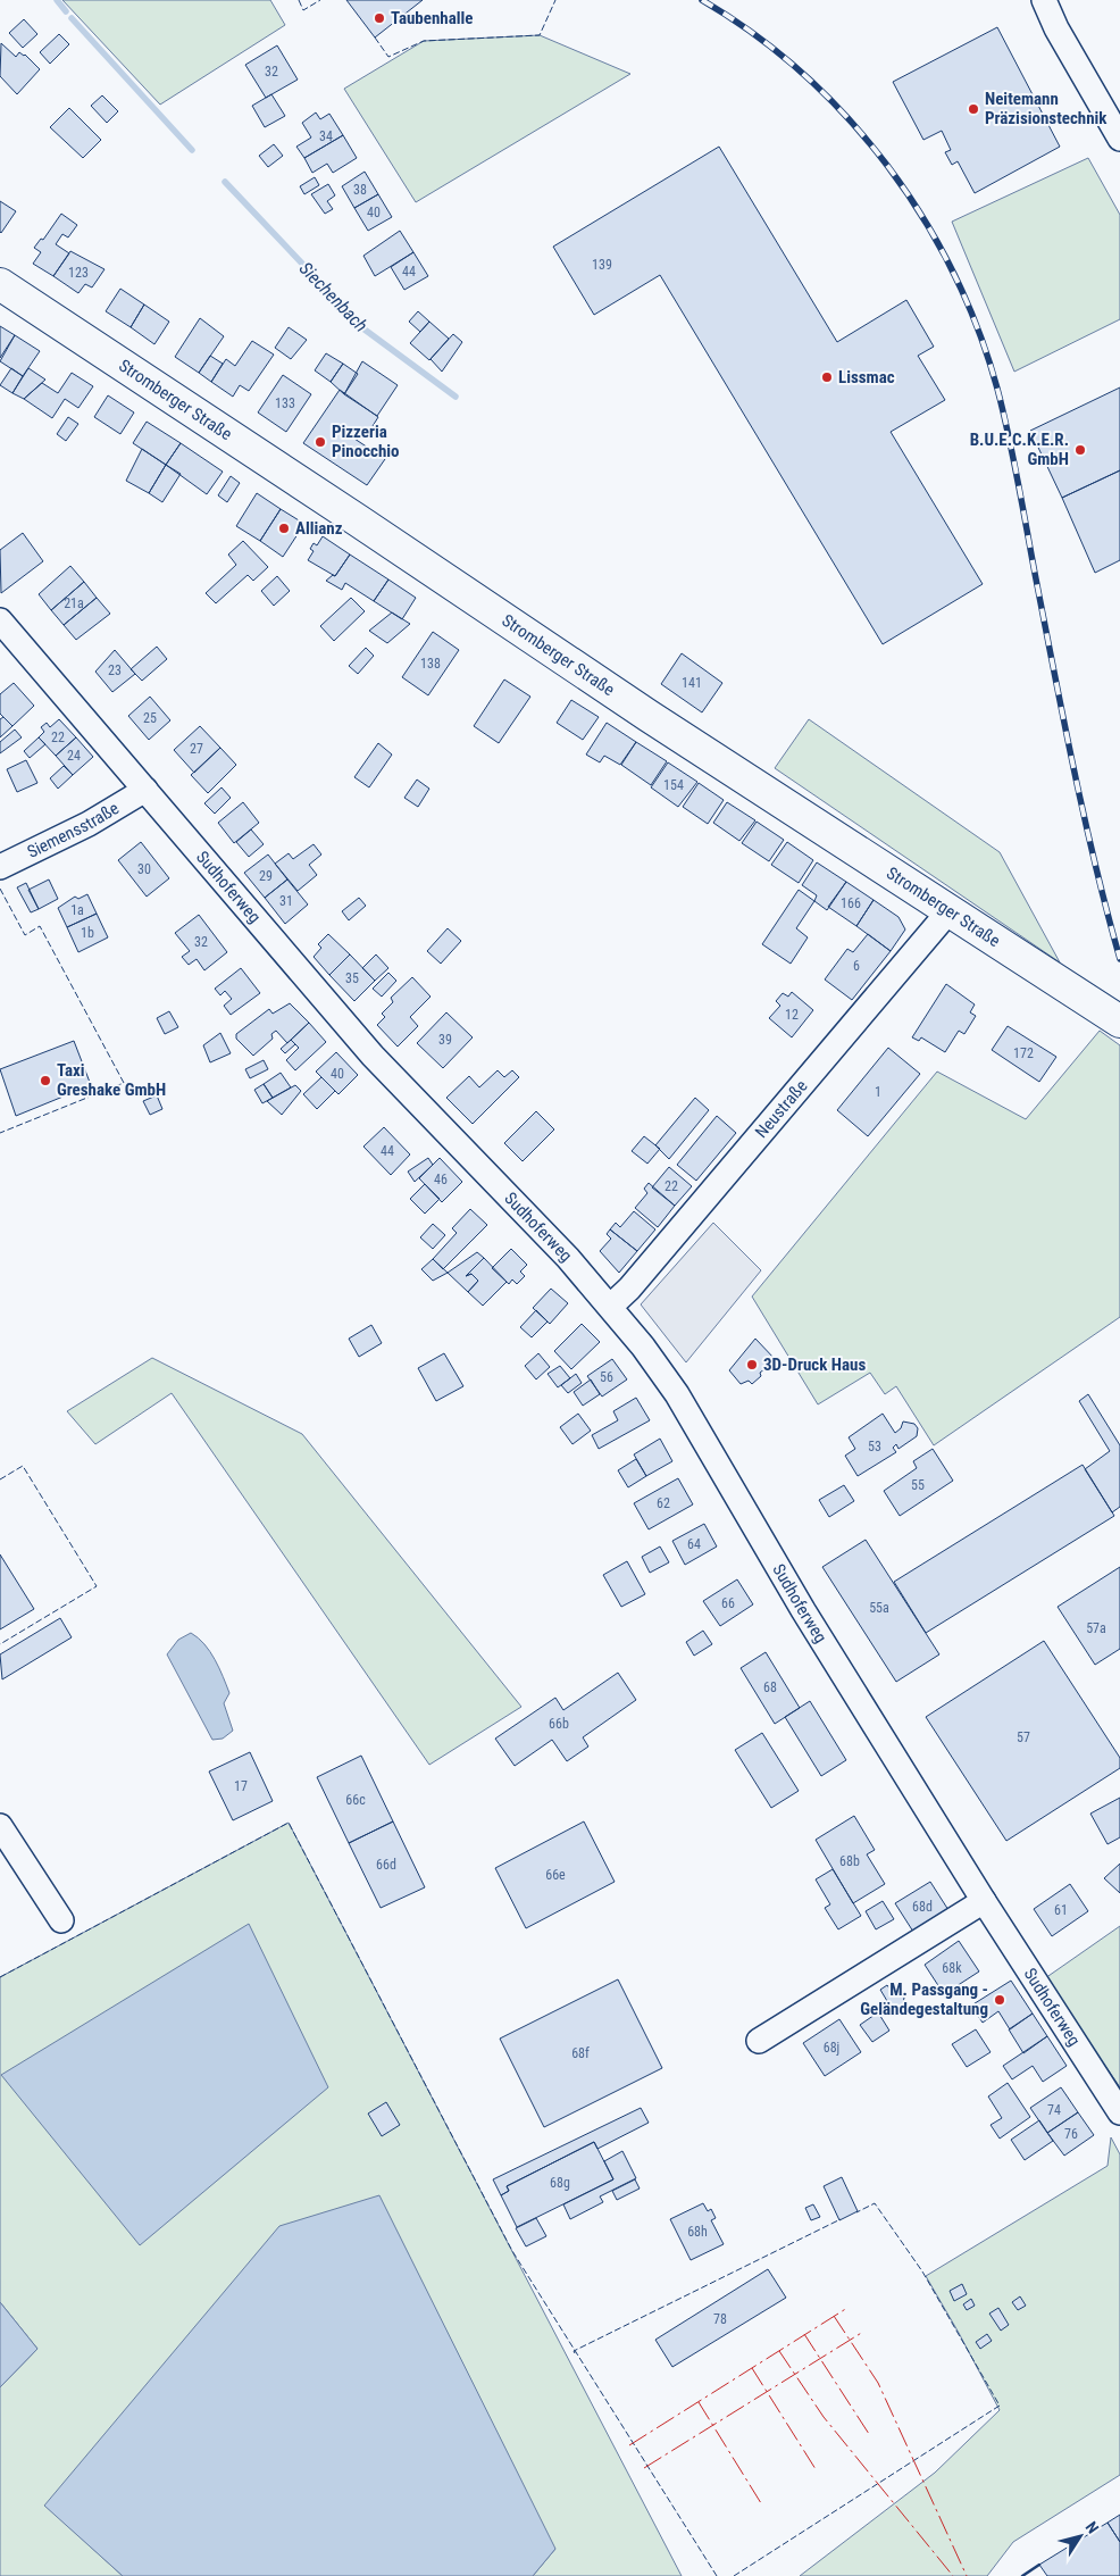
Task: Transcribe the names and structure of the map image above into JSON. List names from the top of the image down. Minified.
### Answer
{"streets":{"main road":["Stromberger Straße"],"street":["Siemensstraße","Sudhoferweg","Neustraße"]},"crossings":[["Stromberger Straße","Neustraße"],["Siemensstraße","Sudhoferweg"],["Sudhoferweg","Neustraße"]],"water":["Siechenbach"],"places":["Taubenhalle","Neitemann Präzisionstechnik","Lissmac","Pizzeria Pinocchio","B.U.E.C.K.E.R. GmbH","Allianz","Taxi Greshake GmbH","3D-Druck Haus","M. Passgang - Geländegestaltung"],"house_numbers":["32","34","38","40","139","44","123","133","21a","138","23","141","25","22","27","24","154","30","29","31","166","1a","1b","32","6","35","12","39","172","40","1","44","46","22","56","53","55","62","64","66","55a","57a","68","66b","57","17","66c","68b","66d","66e","68d","61","68k","68j","68f","74","76","68g","68h","78"],"north":"top right"}
